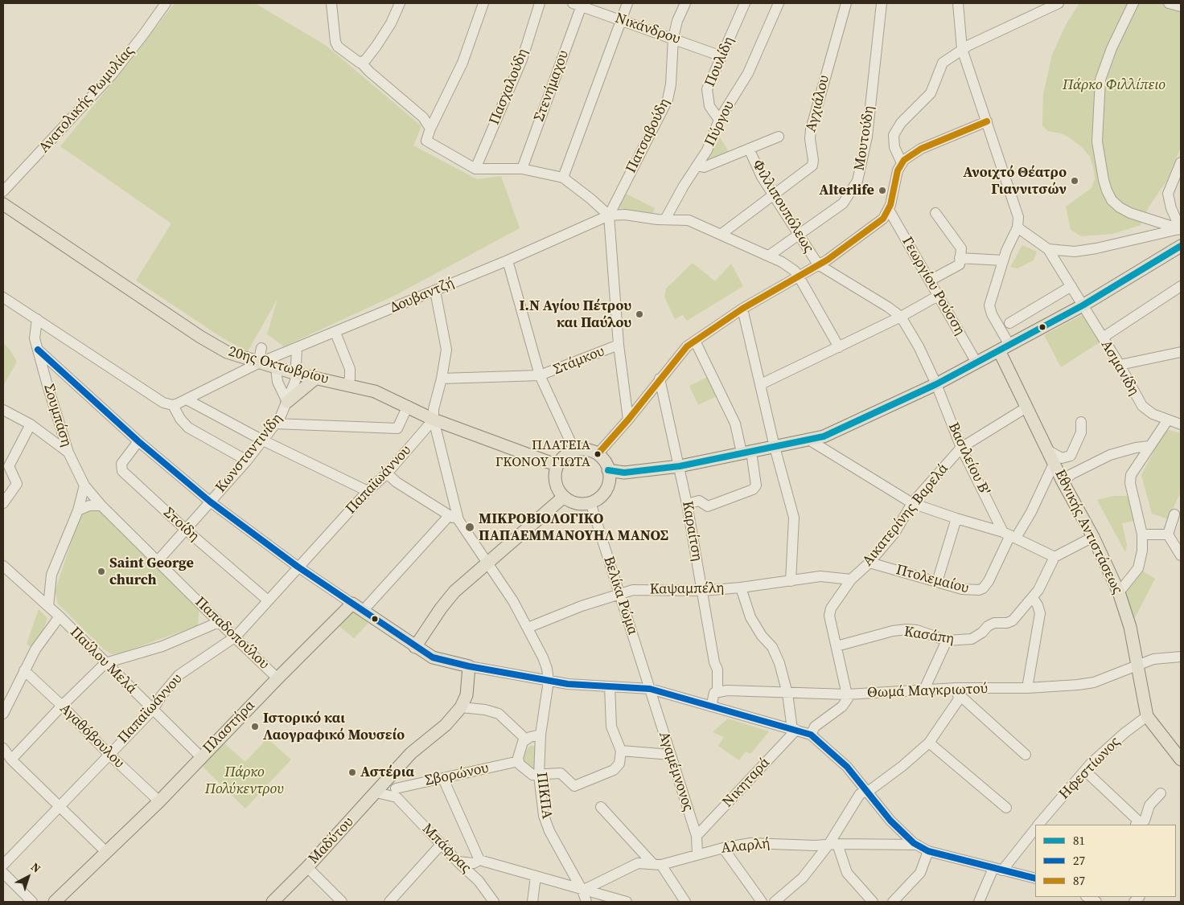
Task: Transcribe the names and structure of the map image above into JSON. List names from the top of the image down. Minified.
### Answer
{"streets":{"main road":["20ης Οκτωβρίου","Εθνικής Αντιστάσεως","Πλαστήρα","Μαδύτου"],"street":["Νικάνδρου","Πουλίδη","Στενήμαχου","Πασχαλούδη","Ανατολικής Ρωμυλίας","Αγχιάλου","Πύργου","Πατσαβούδη","Μουτούδη","Φιλλιπουπόλεως","Γεωργίου Ρούσση","Δουβαντζή","Στάμκου","Ασμανίδη","Σουμπάση","Κωνσταντινίδη","Βασιλείου Β'","Παπαϊωάννου","Αικατερίνης Βαρελά","Στοίδη","Καραίτση","Πτολεμαίου","Καψαμπέλη","Βελίκα Ρώμα","Παπαδοπούλου","Κασάπη","Παύλου Μελά","Θωμά Μαγκριωτού","Αγαθόβουλου","Ηφεστίωνος","Αγαμέμνονος","Σβορώνου","Νικηταρά","ΠΙΚΠΑ","Αλαρλή","Μπάφρας"]},"crossings":[["Νικάνδρου","Πουλίδη"],["Νικάνδρου","Στενήμαχου"],["Νικάνδρου","Πατσαβούδη"],["Πουλίδη","Πύργου"],["Αγχιάλου","Φιλλιπουπόλεως"],["Πύργου","Φιλλιπουπόλεως"],["Πατσαβούδη","Φιλλιπουπόλεως"],["Πατσαβούδη","Δουβαντζή"],["Μουτούδη","Φιλλιπουπόλεως"],["Φιλλιπουπόλεως","Δουβαντζή"],["Δουβαντζή","20ης Οκτωβρίου"],["Δουβαντζή","Κωνσταντινίδη"],["20ης Οκτωβρίου","Κωνσταντινίδη"],["20ης Οκτωβρίου","Παπαϊωάννου"],["20ης Οκτωβρίου","Βελίκα Ρώμα"],["Σουμπάση","Παπαδοπούλου"],["Κωνσταντινίδη","Στοίδη"],["Κωνσταντινίδη","Παπαδοπούλου"],["Βασιλείου Β'","Αικατερίνης Βαρελά"],["Βασιλείου Β'","Πτολεμαίου"],["Παπαϊωάννου","Στοίδη"],["Παπαϊωάννου","Παπαδοπούλου"],["Παπαϊωάννου","Παύλου Μελά"],["Παπαϊωάννου","Αγαθόβουλου"],["Αικατερίνης Βαρελά","Εθνικής Αντιστάσεως"],["Αικατερίνης Βαρελά","Πτολεμαίου"],["Αικατερίνης Βαρελά","Καψαμπέλη"],["Αικατερίνης Βαρελά","Κασάπη"],["Αικατερίνης Βαρελά","Θωμά Μαγκριωτού"],["Καραίτση","Καψαμπέλη"],["Καραίτση","Θωμά Μαγκριωτού"],["Εθνικής Αντιστάσεως","Πτολεμαίου"],["Εθνικής Αντιστάσεως","Θωμά Μαγκριωτού"],["Εθνικής Αντιστάσεως","Ηφεστίωνος"],["Καψαμπέλη","Βελίκα Ρώμα"],["Βελίκα Ρώμα","Αγαμέμνονος"],["Παπαδοπούλου","Πλαστήρα"],["Παύλου Μελά","Πλαστήρα"],["Πλαστήρα","Αγαθόβουλου"],["Αγαμέμνονος","Νικηταρά"],["Αγαμέμνονος","Αλαρλή"],["Σβορώνου","Μπάφρας"],["ΠΙΚΠΑ","Αλαρλή"],["Μαδύτου","Μπάφρας"]],"parks":["Πάρκο Φιλλίπειο","Πάρκο Πολύκεντρου"],"places":["Ανοιχτό Θέατρο Γιαννιτσών","Alterlife","Ι.Ν Αγίου Πέτρου και Παύλου","ΠΛΑΤΕΙΑ ΓΚΟΝΟΥ ΓΙΩΤΑ","ΜΙΚΡΟΒΙΟΛΟΓΙΚΟ ΠΑΠΑΕΜΜΑΝΟΥΗΛ ΜΑΝΟΣ","Saint George church","Ιστορικό και Λαογραφικό Μουσείο","Αστέρια"],"lines":["transit line 87","transit line 81","transit line 27"],"legend":["81","27","87"],"north":"top right"}
